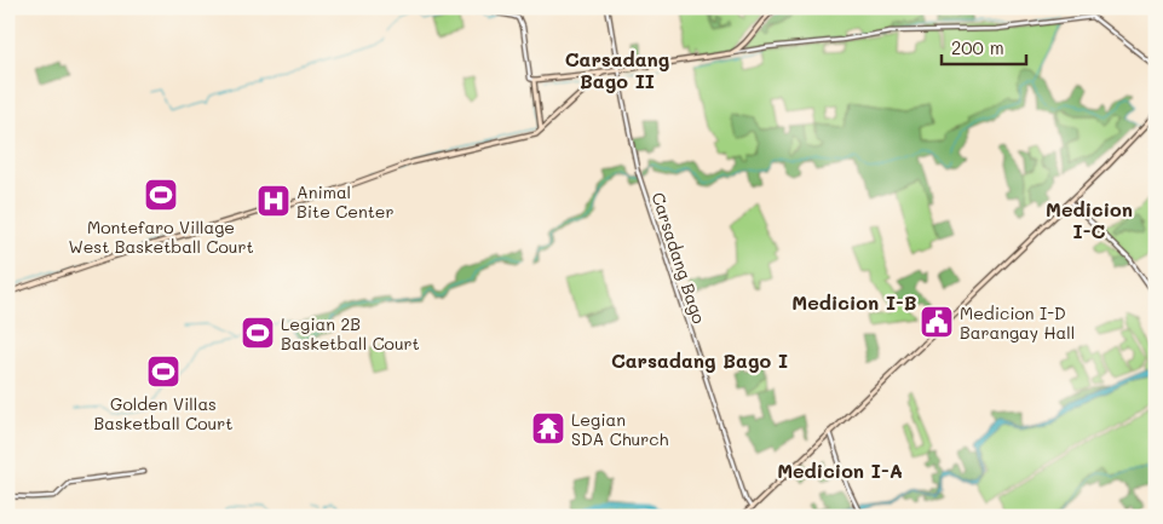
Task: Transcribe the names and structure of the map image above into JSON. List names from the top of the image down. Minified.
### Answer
{"streets":{"street":["Carsadang Bago"]},"districts":["Carsadang Bago II","Medicion I-C","Medicion I-B","Carsadang Bago I","Medicion I-A"],"places":{"sports":["Montefaro Village West Basketball Court","Legian 2B Basketball Court","Golden Villas Basketball Court"],"hospital":["Animal Bite Center"],"public building":["Medicion I-D Barangay Hall"],"temple":["Legian SDA Church"]},"scale_bar":"200 m"}
